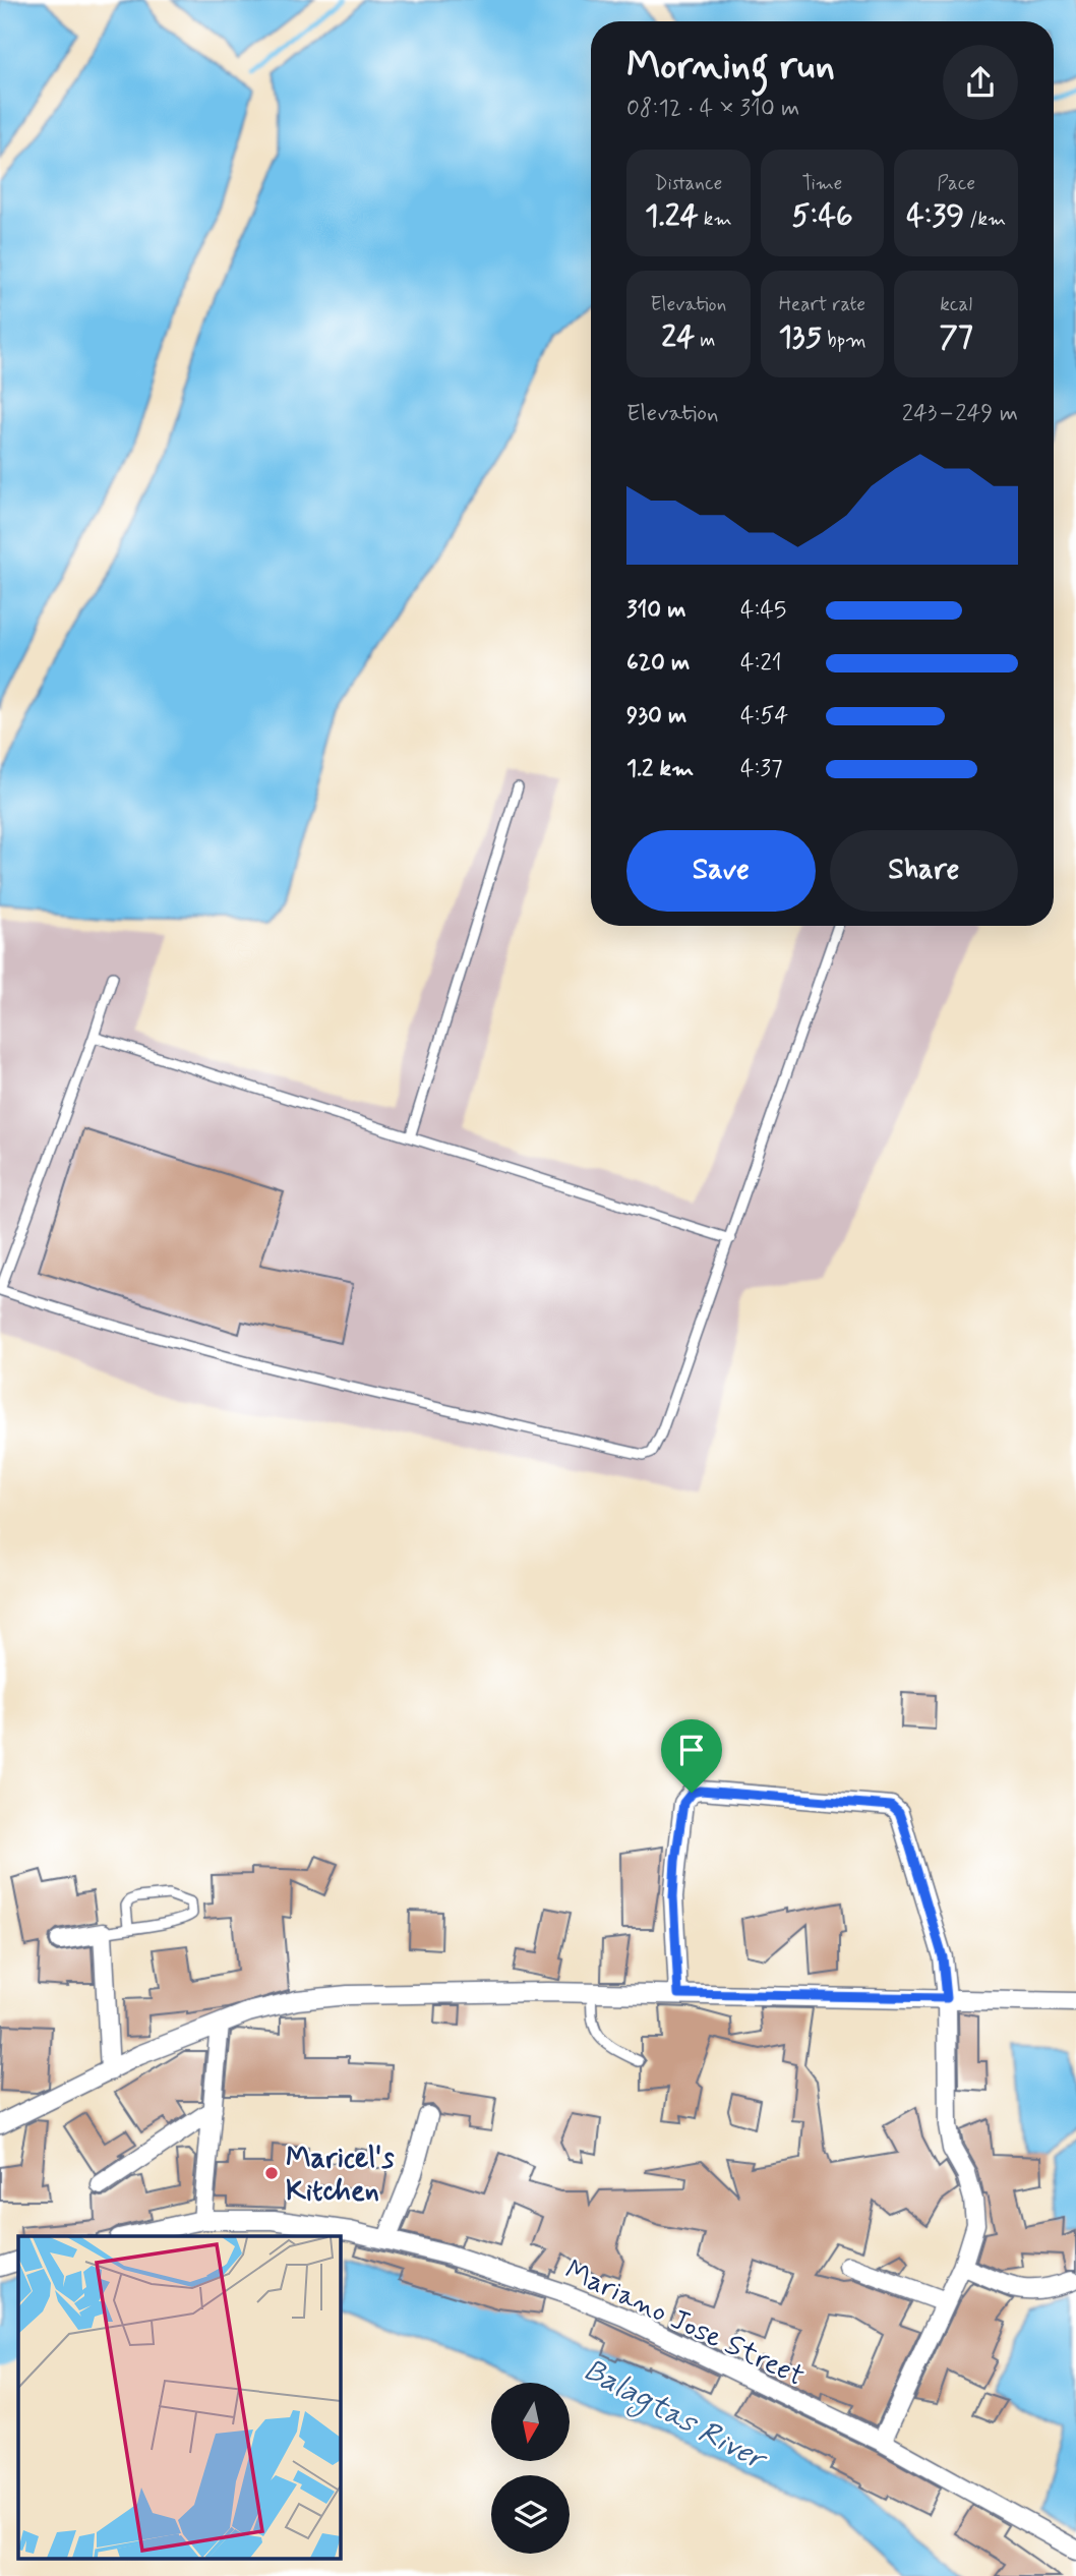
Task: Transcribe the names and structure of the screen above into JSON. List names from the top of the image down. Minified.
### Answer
{"streets":{"street":["Mariano Jose Street"]},"water":["Balagtas River"],"places":["Maricel's Kitchen"],"north":"bottom","page":{"heading":["Morning run","08:12 · 4 × 310 m"],"stats":[["Distance","1.24 km"],["Time","5:46"],["Pace","4:39 /km"],["Elevation","24 m"],["Heart rate","135 bpm"],["kcal","77"]],"chart":["Elevation","243–249 m"],"list":[{"name":"310 m","note":"4:45"},{"name":"620 m","note":"4:21"},{"name":"930 m","note":"4:54"},{"name":"1.2 km","note":"4:37"}],"buttons":["Save","Share"]}}
